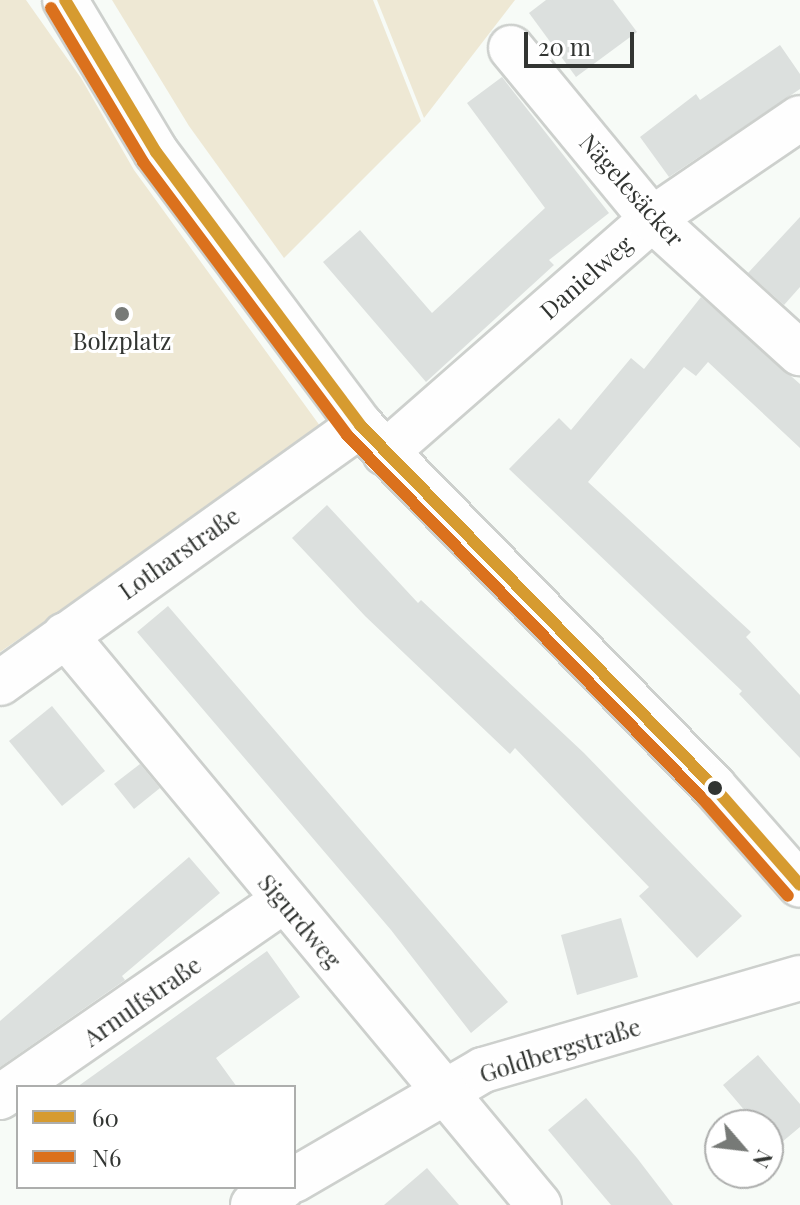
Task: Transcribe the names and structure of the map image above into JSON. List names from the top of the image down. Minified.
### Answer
{"streets":{"street":["Nägelesäcker","Danielweg","Lotharstraße","Sigurdweg","Arnulfstraße","Goldbergstraße"]},"crossings":[["Nägelesäcker","Danielweg"],["Danielweg","Lotharstraße"],["Lotharstraße","Sigurdweg"],["Sigurdweg","Arnulfstraße"],["Sigurdweg","Goldbergstraße"]],"places":["Bolzplatz"],"lines":["transit line 60","transit line N6"],"legend":["60","N6"],"scale_bar":"20 m","north":"bottom right"}
